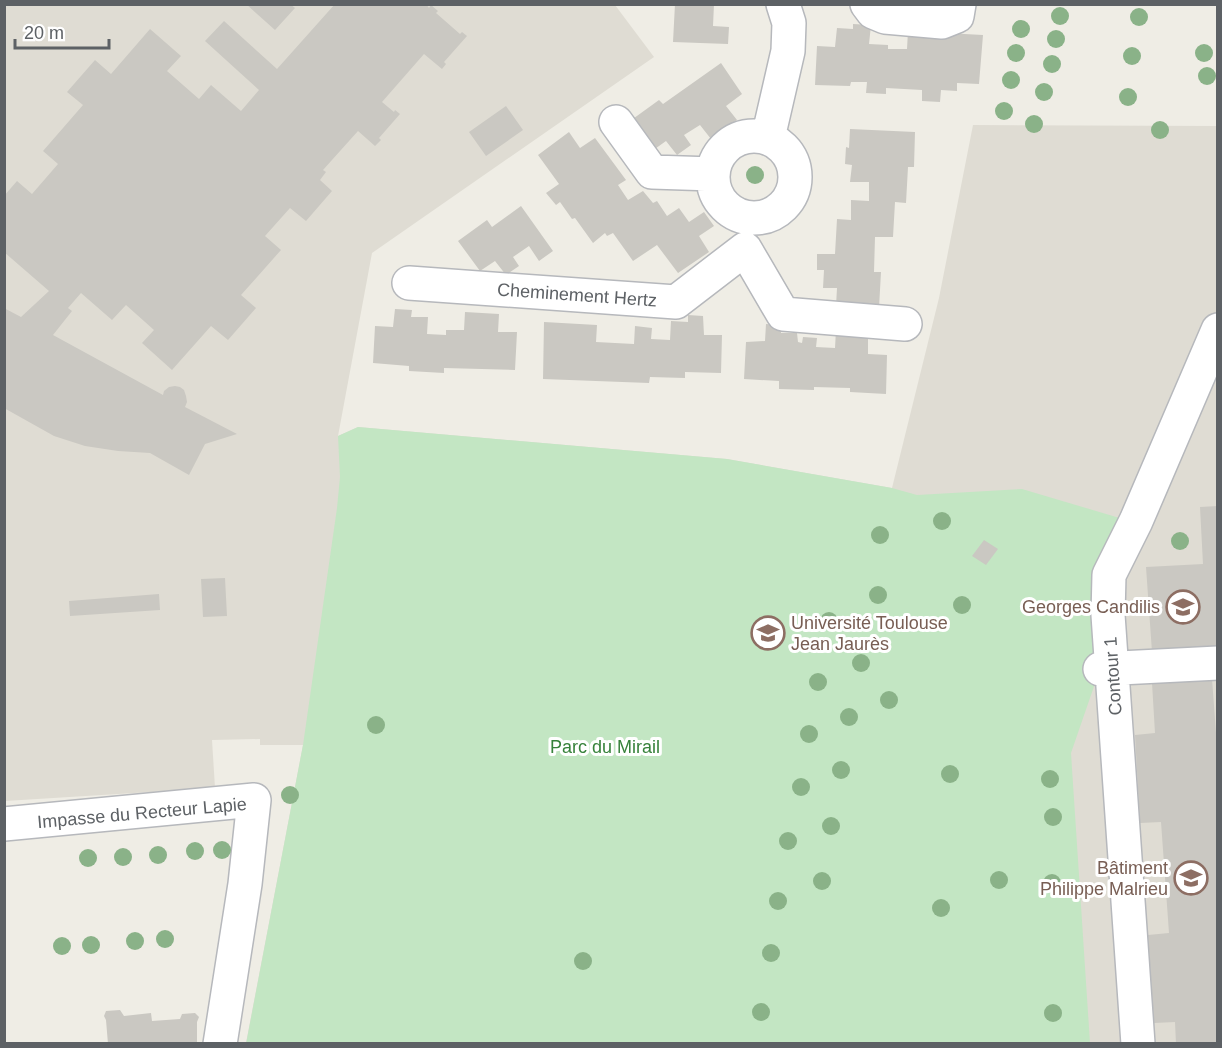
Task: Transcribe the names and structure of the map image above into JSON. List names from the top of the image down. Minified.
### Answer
{"streets":{"street":["Cheminement Hertz","Contour 1","Impasse du Recteur Lapie"]},"parks":["Parc du Mirail"],"places":{"school or university":["Georges Candilis","Université Toulouse Jean Jaurès","Bâtiment Philippe Malrieu"]},"scale_bar":"20 m"}
